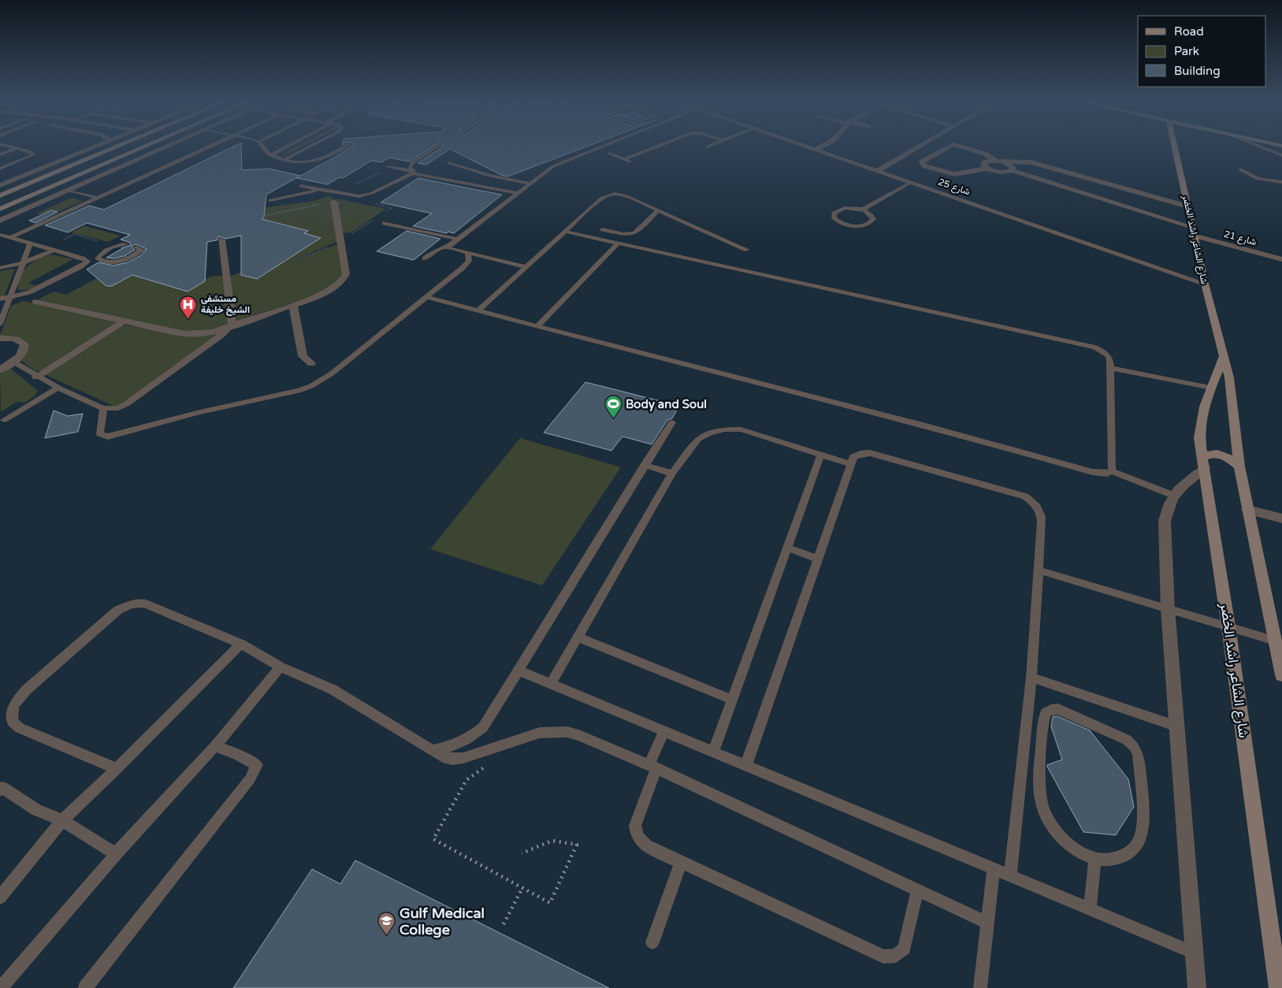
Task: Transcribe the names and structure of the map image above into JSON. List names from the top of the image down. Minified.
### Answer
{"streets":{"street":["شارع 25","شارع 21","شارع الشاعر راشد الخضر"]},"crossings":[["شارع 25","شارع الشاعر راشد الخضر"],["شارع 21","شارع الشاعر راشد الخضر"]],"places":{"hospital":["مستشفى الشيخ خليفة"],"sports":["Body and Soul"],"school or university":["Gulf Medical College"]},"legend":["Road","Park","Building"]}
